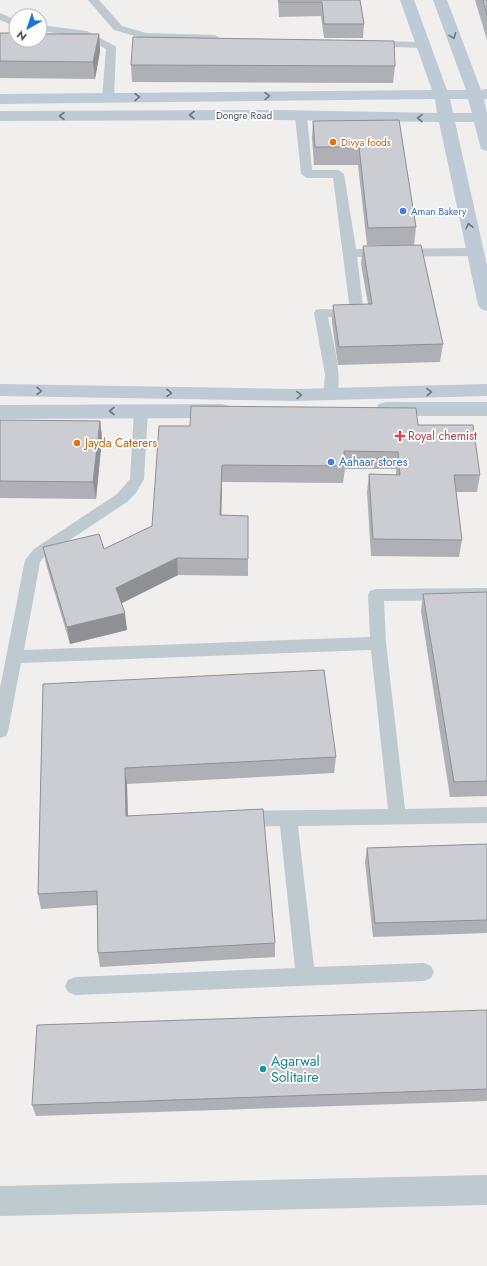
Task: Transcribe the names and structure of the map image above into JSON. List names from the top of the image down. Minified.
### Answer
{"streets":{"street":["Dongre Road"]},"places":{"other":["Divya foods","Aman Bakery","Jayda Caterers","Aahaar stores","Agarwal Solitaire"],"health":["Royal chemist"]},"north":"bottom left"}
